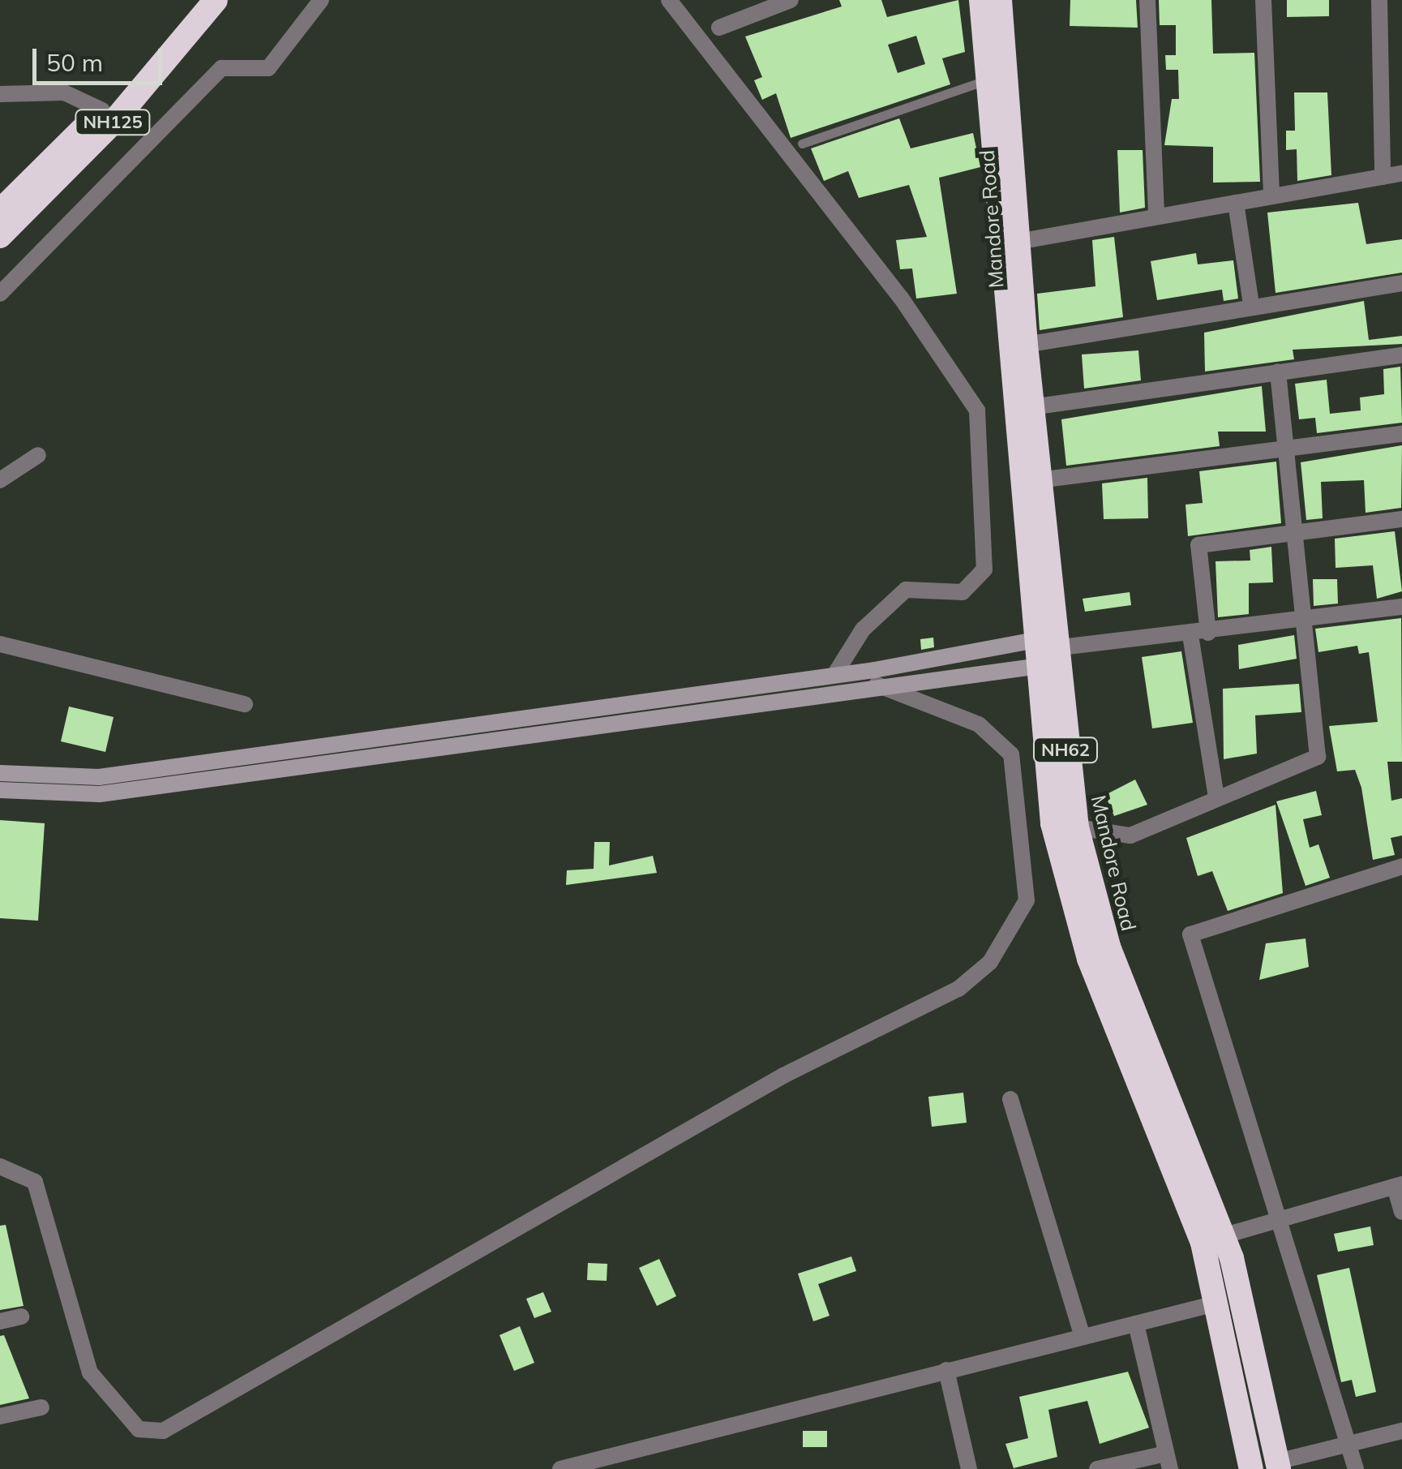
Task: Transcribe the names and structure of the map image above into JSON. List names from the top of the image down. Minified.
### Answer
{"streets":{"highway":["NH125","Mandore Road","NH62"]},"scale_bar":"50 m"}
